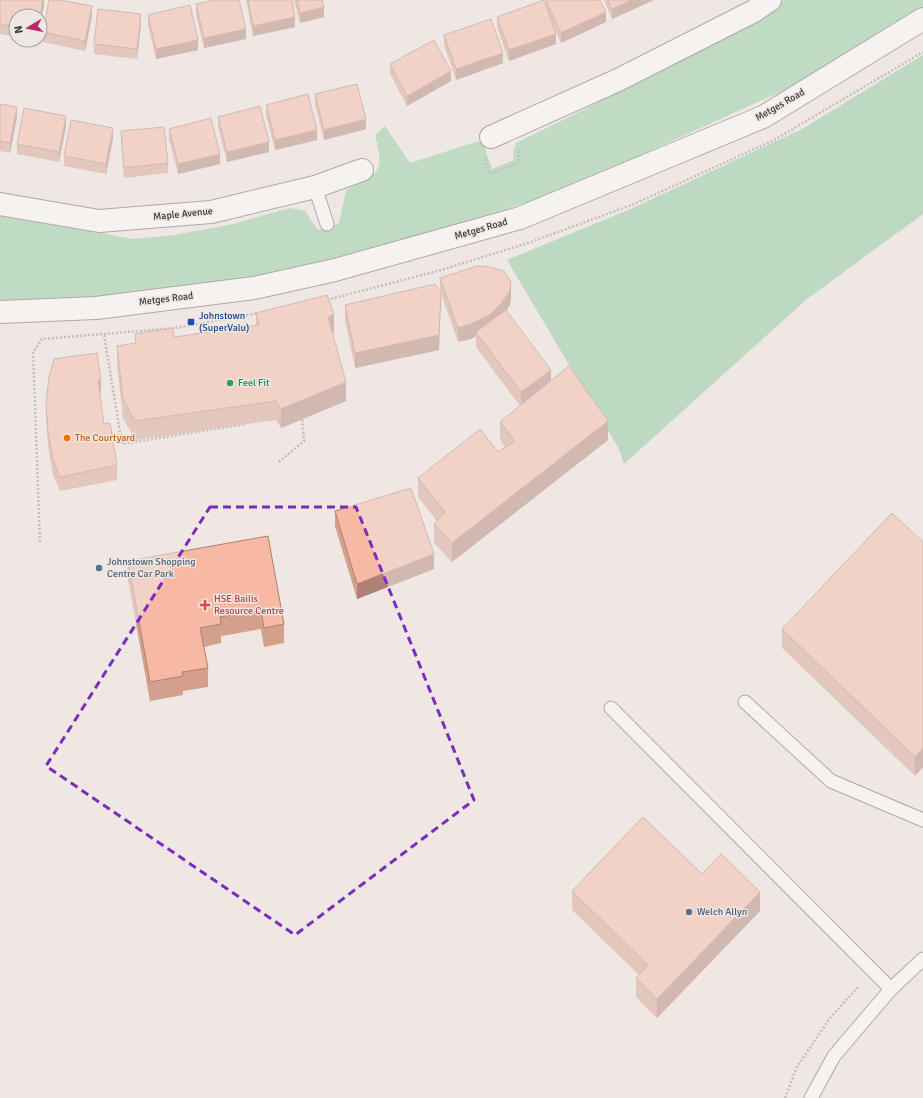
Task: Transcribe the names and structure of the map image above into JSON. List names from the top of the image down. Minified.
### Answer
{"streets":{"street":["Metges Road","Maple Avenue"]},"places":{"transit":["Johnstown (SuperValu)"],"other":["Feel Fit","The Courtyard","Johnstown Shopping Centre Car Park","Welch Allyn"],"health":["HSE Bailis Resource Centre"]},"north":"left"}
